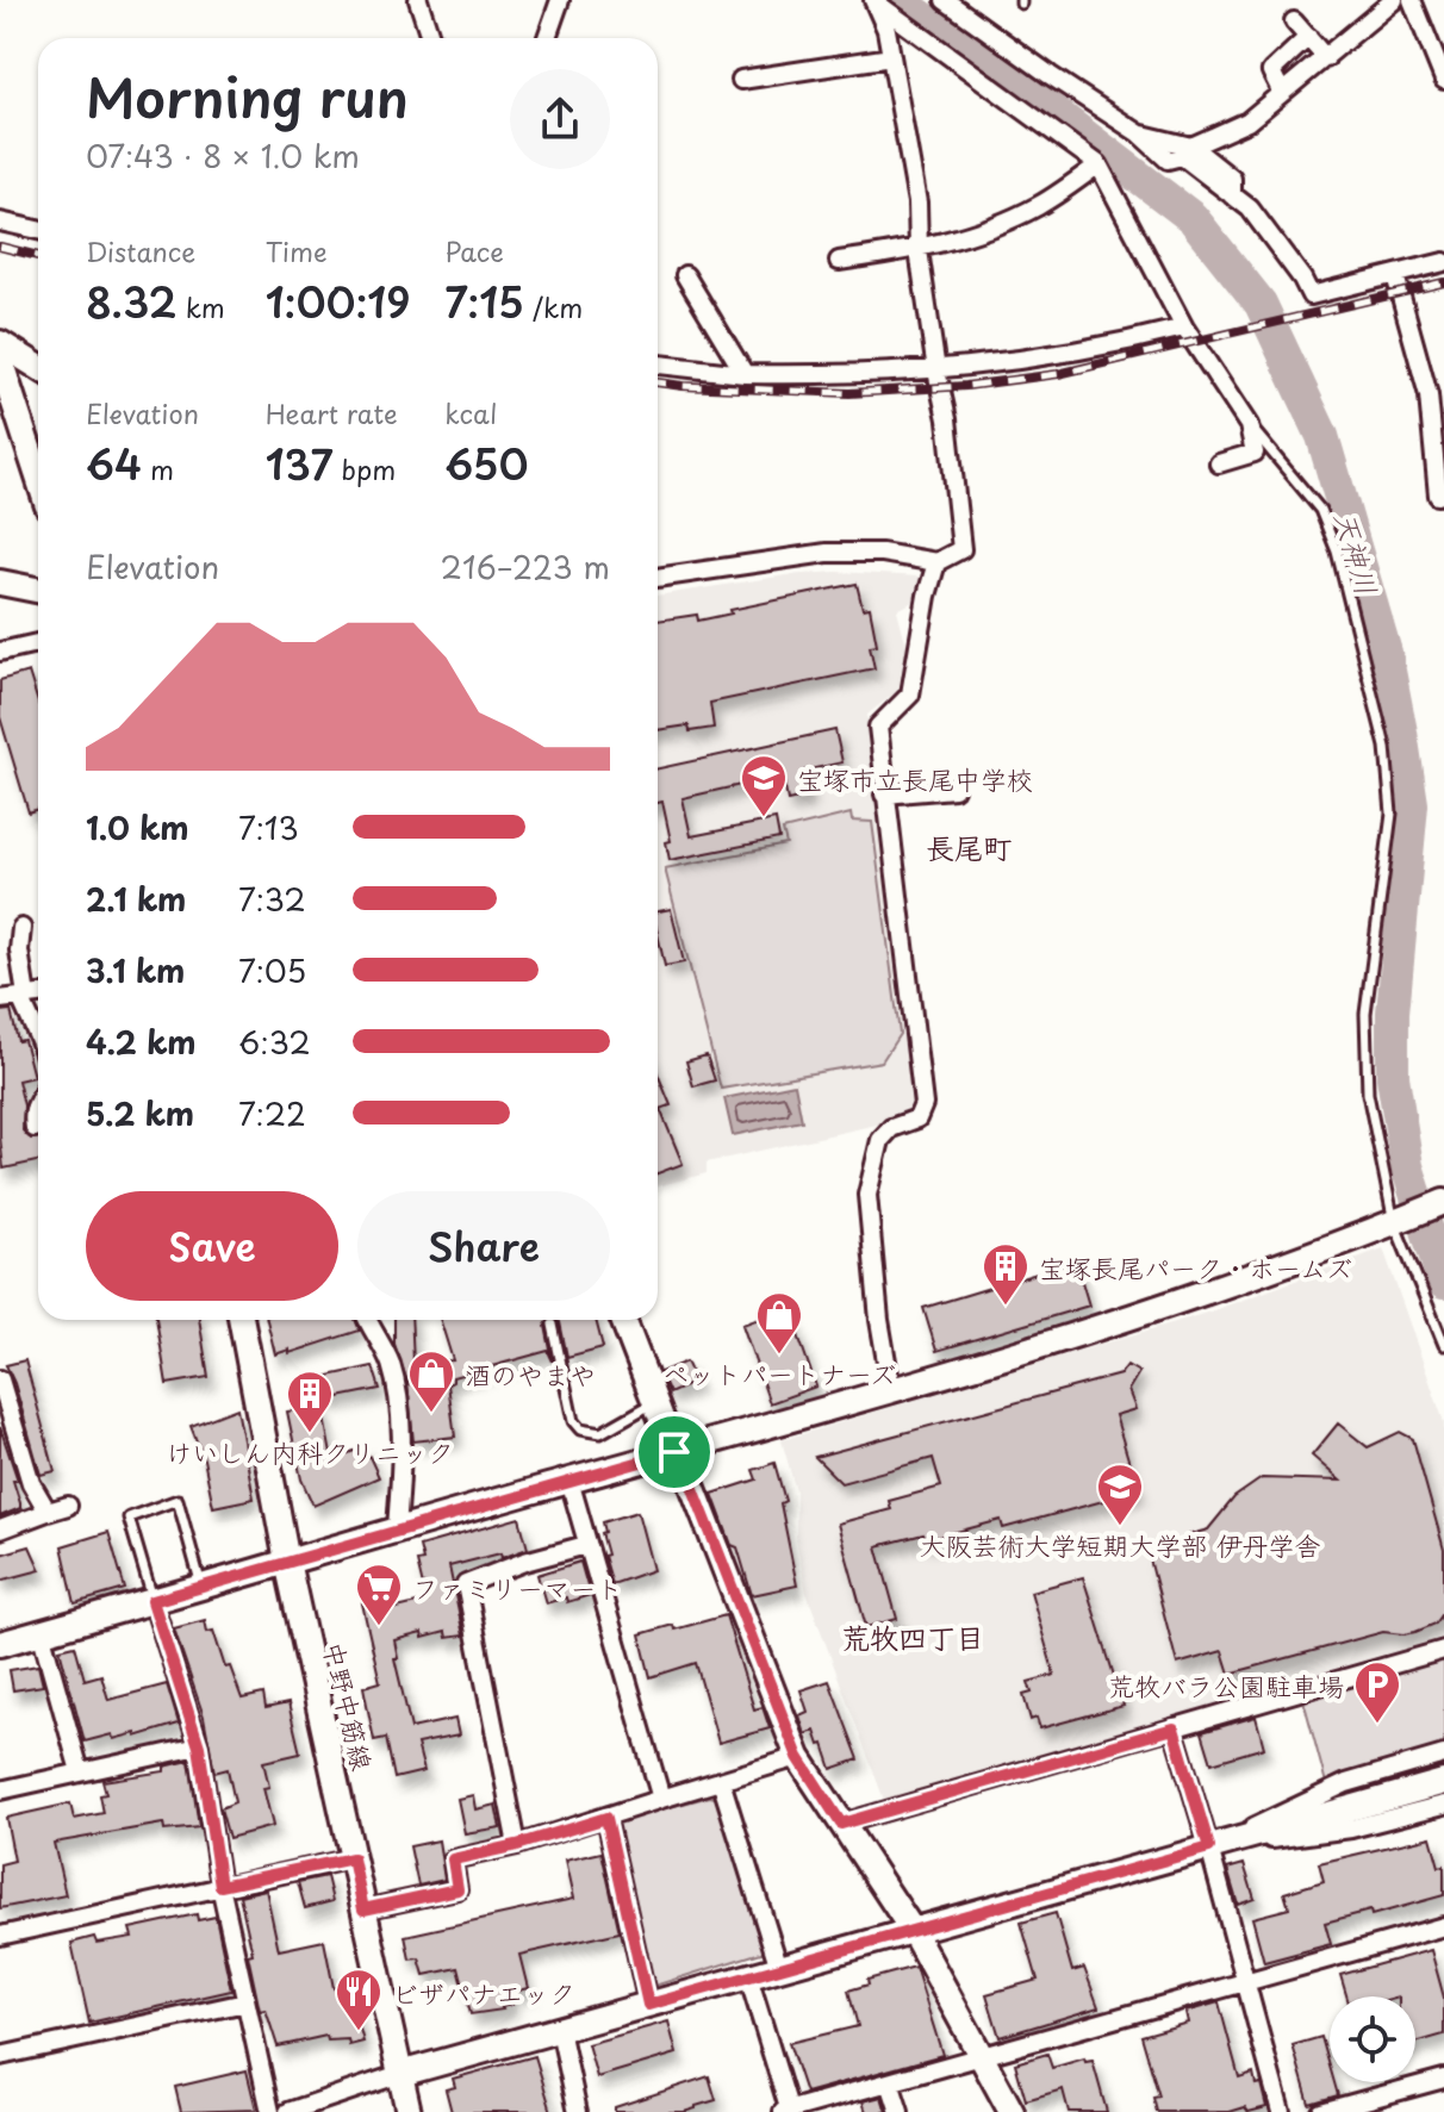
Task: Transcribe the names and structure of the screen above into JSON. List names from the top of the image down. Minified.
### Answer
{"streets":{"street":["中野中筋線"]},"districts":["長尾町","荒牧四丁目"],"water":["天神川"],"places":{"school or university":["宝塚市立長尾中学校","大阪芸術大学短期大学部 伊丹学舎"],"building":["宝塚長尾パーク・ホームズ","けいしん内科クリニック"],"shop":["ペットパートナーズ","酒のやまや"],"supermarket":["ファミリーマート"],"parking":["荒牧バラ公園駐車場"],"restaurant":["ビザパナエック"]},"page":{"heading":["Morning run","07:43 · 8 × 1.0 km"],"stats":[["Distance","8.32 km"],["Time","1:00:19"],["Pace","7:15 /km"],["Elevation","64 m"],["Heart rate","137 bpm"],["kcal","650"]],"chart":["Elevation","216–223 m"],"list":[{"name":"1.0 km","note":"7:13"},{"name":"2.1 km","note":"7:32"},{"name":"3.1 km","note":"7:05"},{"name":"4.2 km","note":"6:32"},{"name":"5.2 km","note":"7:22"}],"buttons":["Save","Share"]}}
